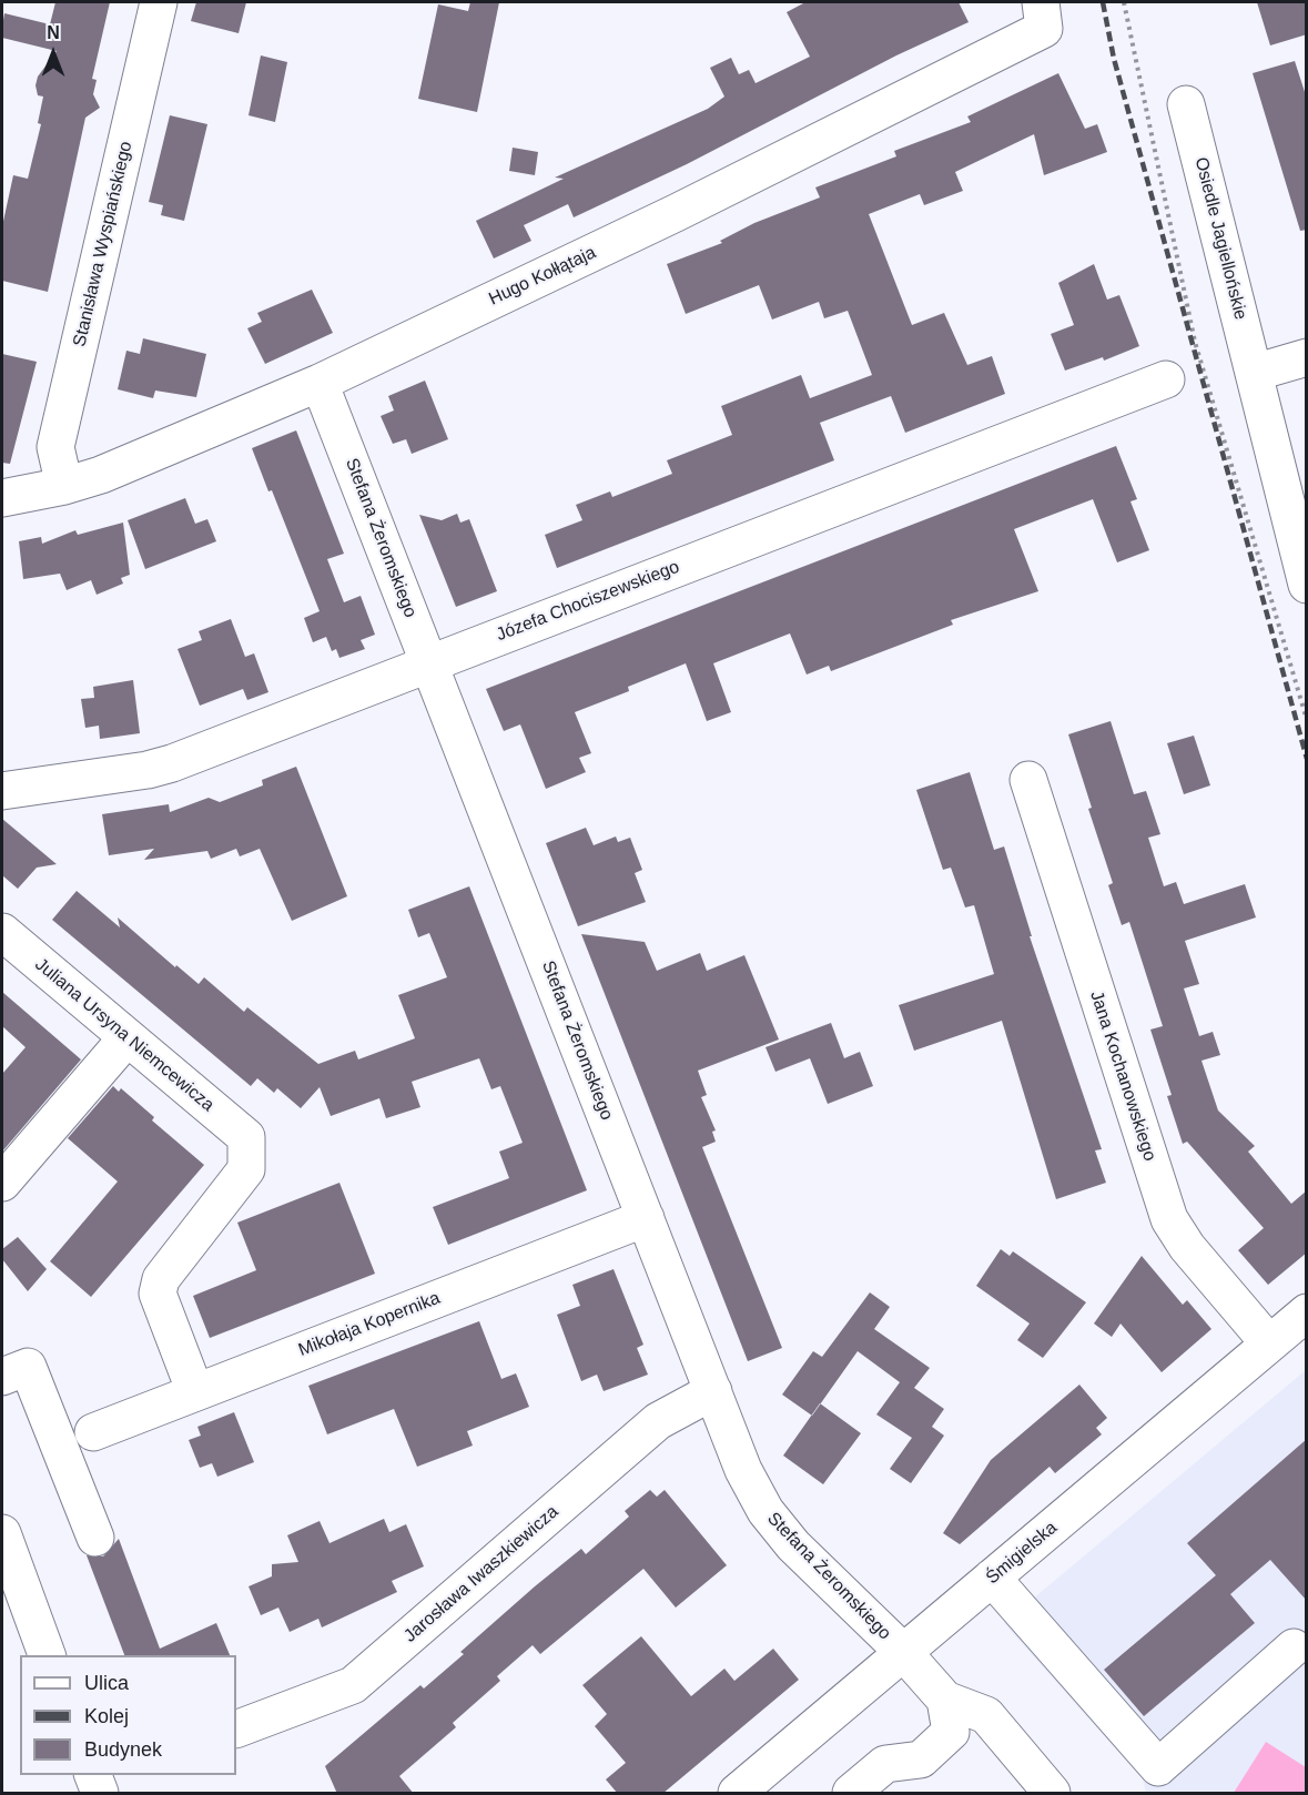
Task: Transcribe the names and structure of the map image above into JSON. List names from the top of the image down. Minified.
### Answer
{"streets":{"street":["Osiedle Jagiellońskie","Stanisława Wyspiańskiego","Hugo Kołłątaja","Stefana Żeromskiego","Józefa Chociszewskiego","Juliana Ursyna Niemcewicza","Jana Kochanowskiego","Mikołaja Kopernika","Śmigielska","Jarosława Iwaszkiewicza"]},"crossings":[["Stanisława Wyspiańskiego","Hugo Kołłątaja"],["Hugo Kołłątaja","Stefana Żeromskiego"],["Stefana Żeromskiego","Józefa Chociszewskiego"],["Stefana Żeromskiego","Mikołaja Kopernika"],["Stefana Żeromskiego","Śmigielska"],["Stefana Żeromskiego","Jarosława Iwaszkiewicza"],["Juliana Ursyna Niemcewicza","Mikołaja Kopernika"],["Jana Kochanowskiego","Śmigielska"]],"legend":["Ulica","Kolej","Budynek"],"north":"top"}
